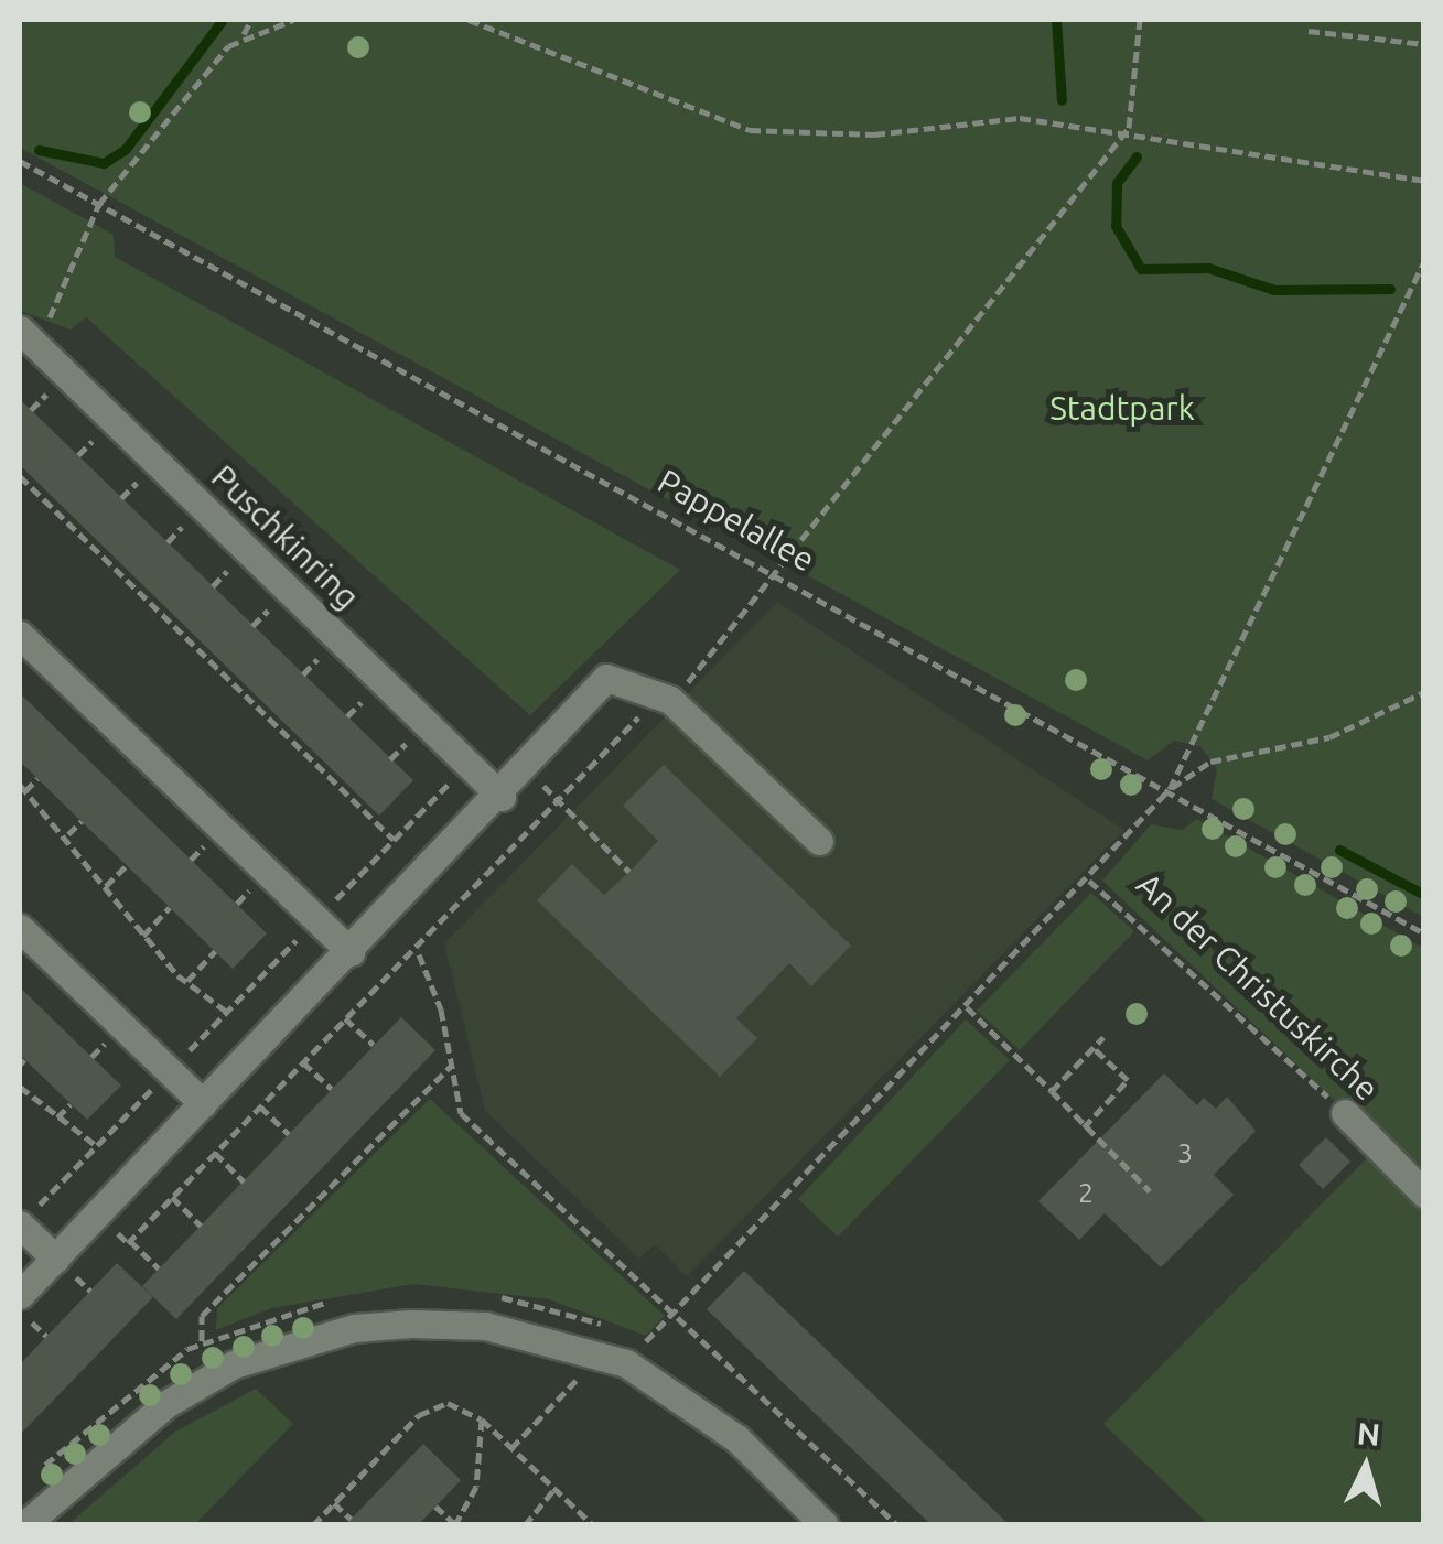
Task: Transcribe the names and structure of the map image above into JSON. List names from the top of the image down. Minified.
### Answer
{"streets":{"street":["Puschkinring","An der Christuskirche"],"path":["Pappelallee"]},"parks":["Stadtpark"],"house_numbers":["3","2"],"north":"top"}
